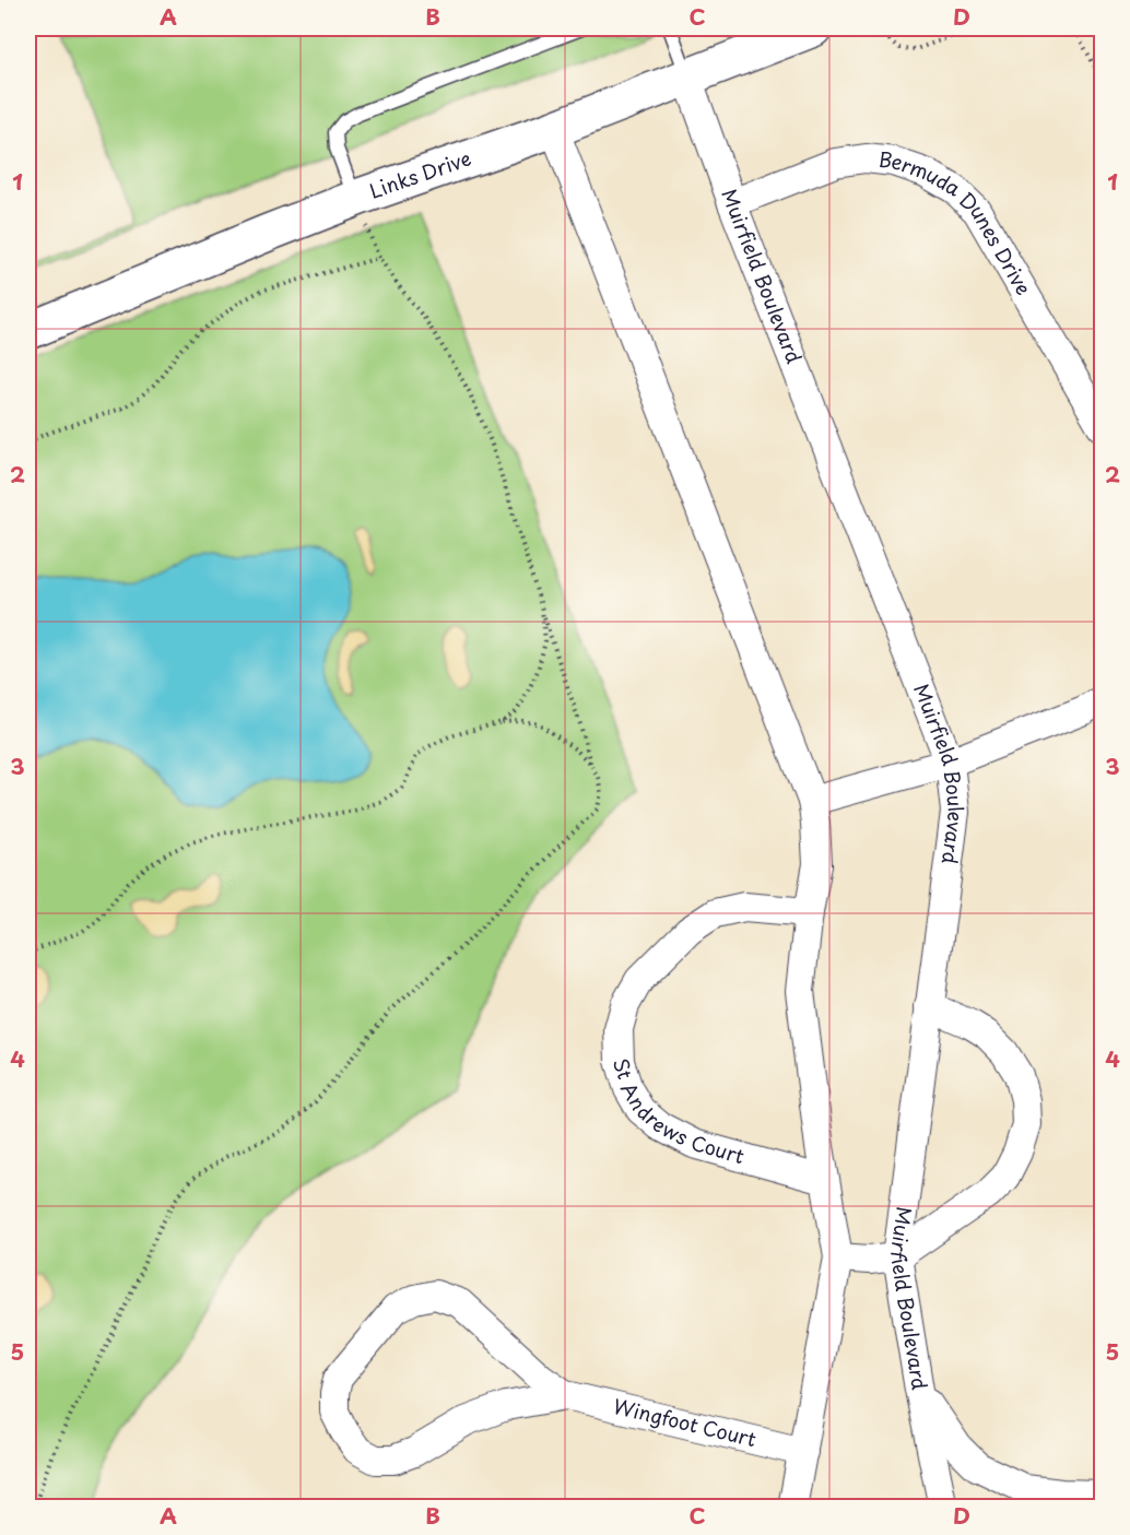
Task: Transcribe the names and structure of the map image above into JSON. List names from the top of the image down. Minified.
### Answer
{"streets":{"street":["Links Drive","Bermuda Dunes Drive","Muirfield Boulevard","St Andrews Court","Wingfoot Court"]},"crossings":[["Links Drive","Muirfield Boulevard"],["Bermuda Dunes Drive","Muirfield Boulevard"]],"grid":{"columns":["A","B","C","D"],"rows":["1","2","3","4","5"]}}
